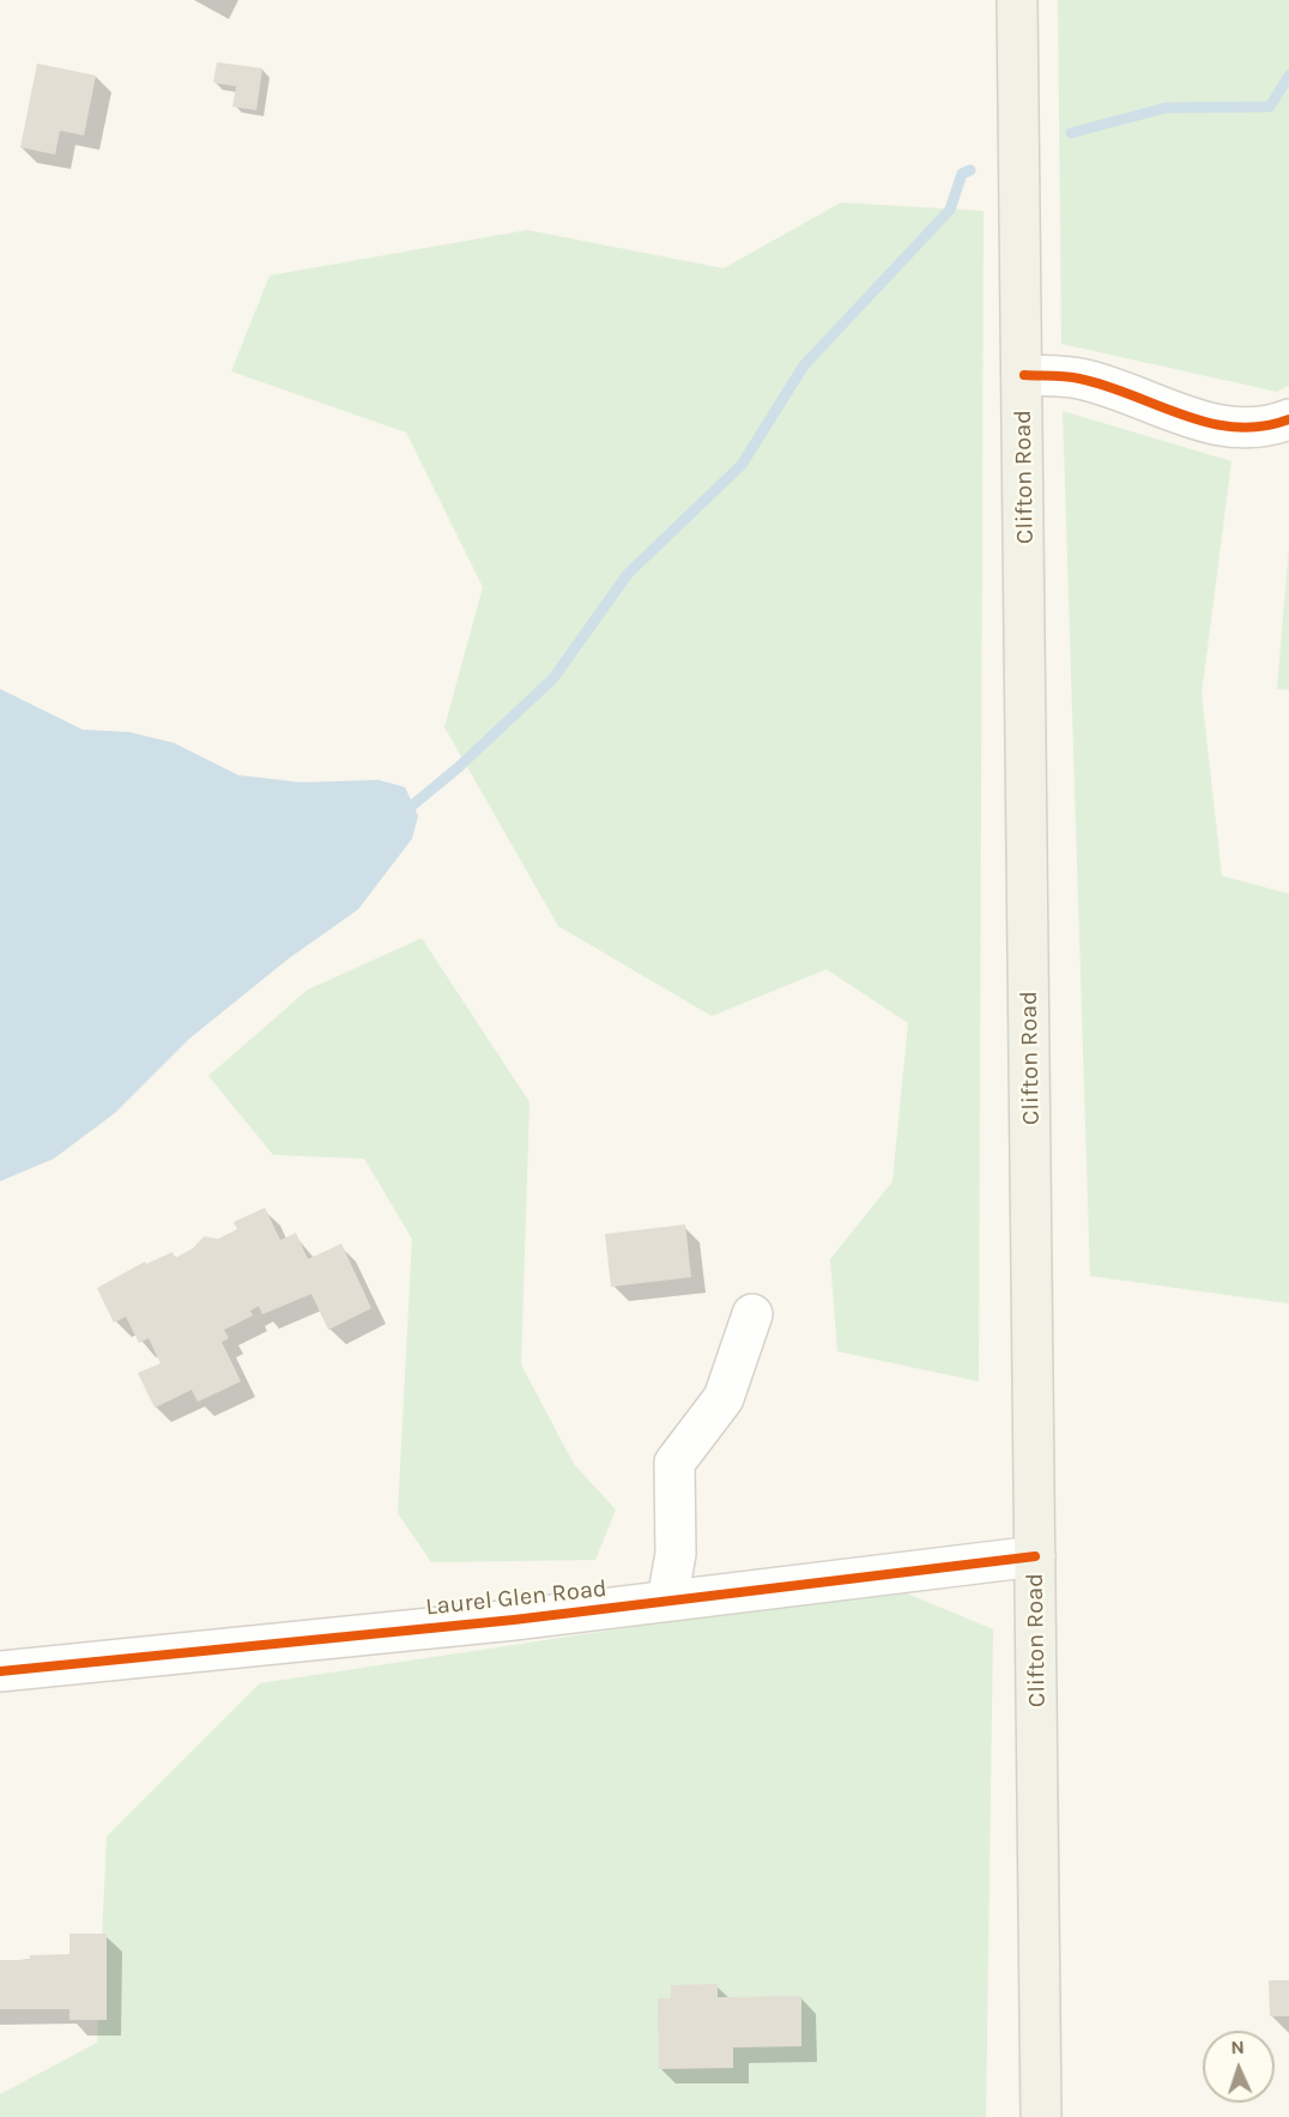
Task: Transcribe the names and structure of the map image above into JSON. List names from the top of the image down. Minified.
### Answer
{"streets":{"main road":["Clifton Road"],"street":["Laurel Glen Road"]},"crossings":[["Clifton Road","Laurel Glen Road"]],"north":"top"}
